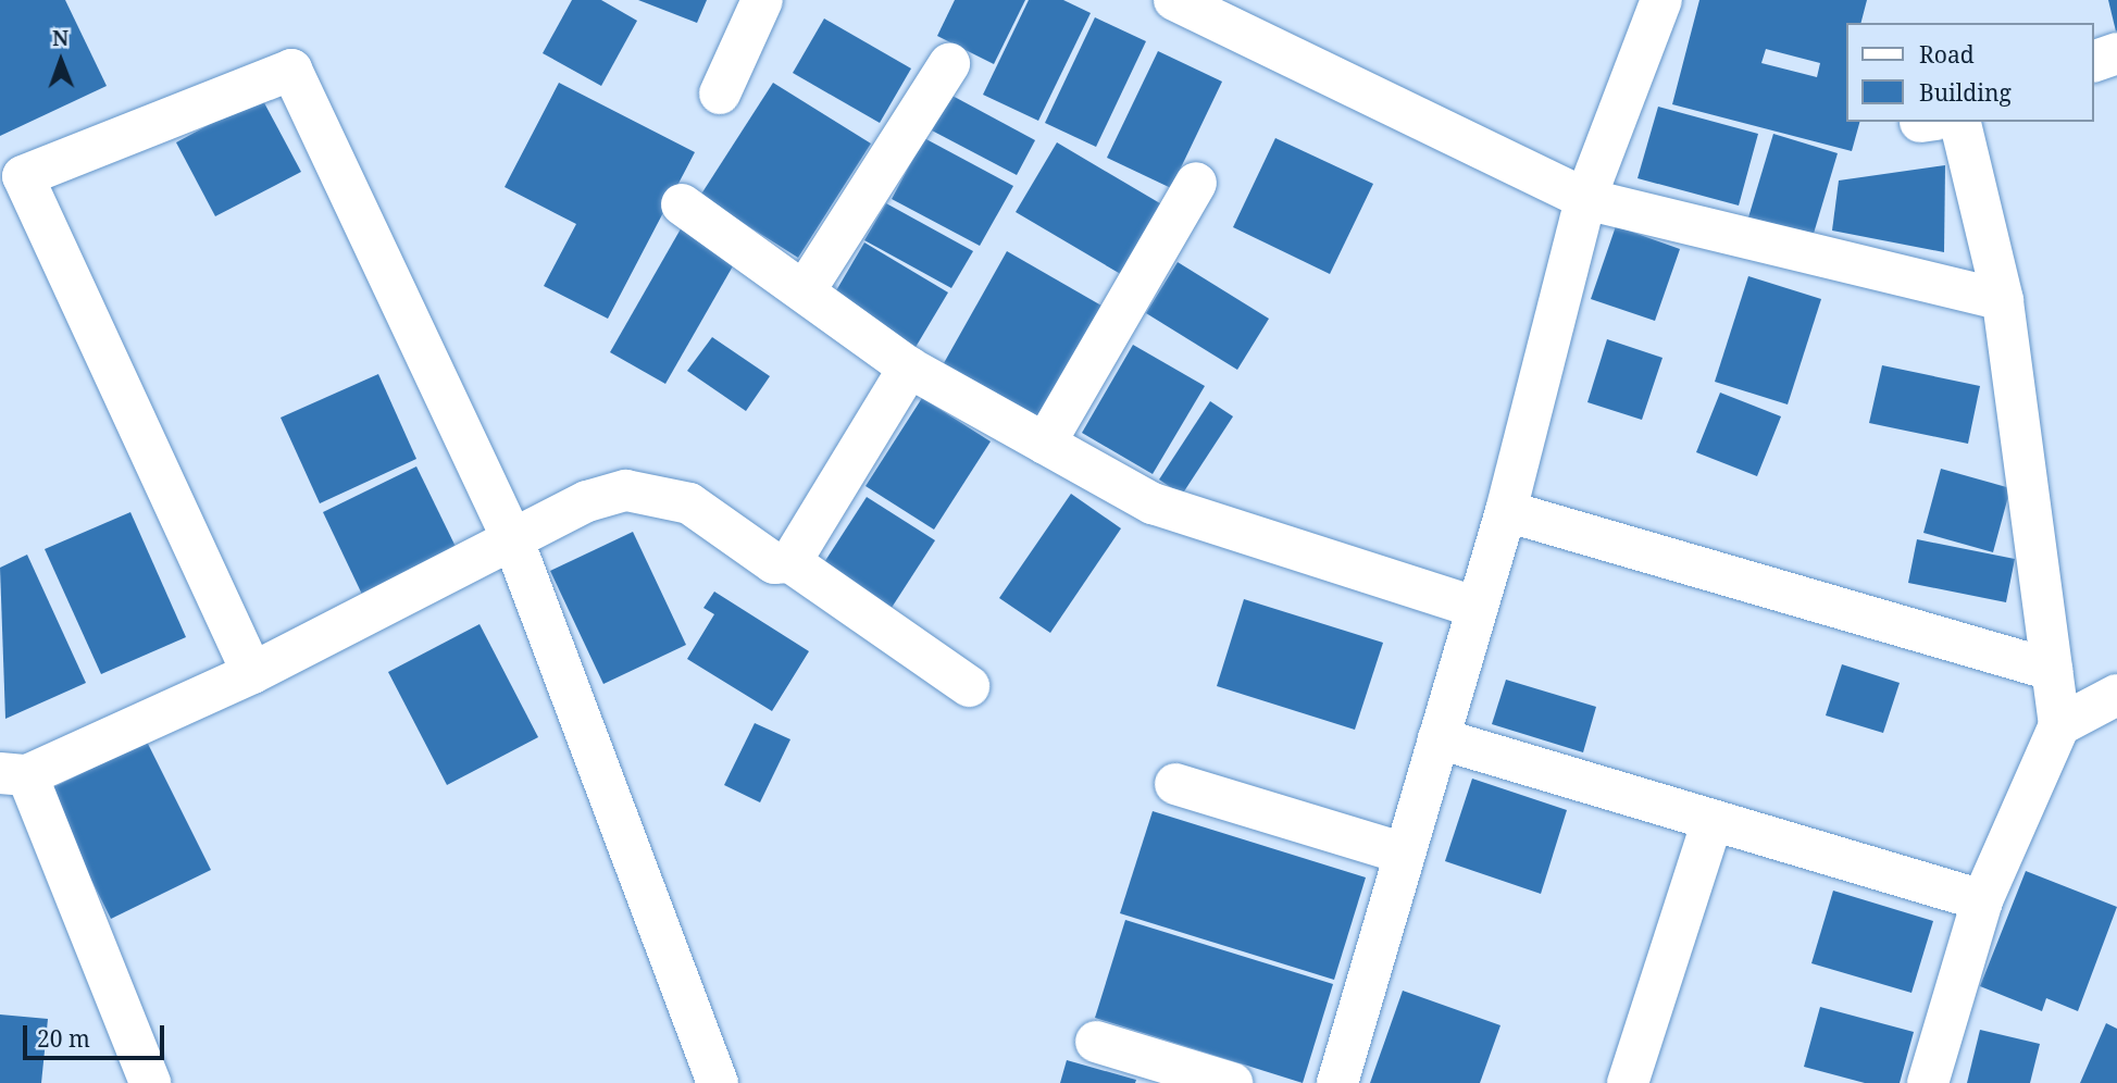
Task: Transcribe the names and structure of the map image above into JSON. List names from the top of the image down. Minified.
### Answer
{"legend":["Road","Building"],"scale_bar":"20 m","north":"top"}
